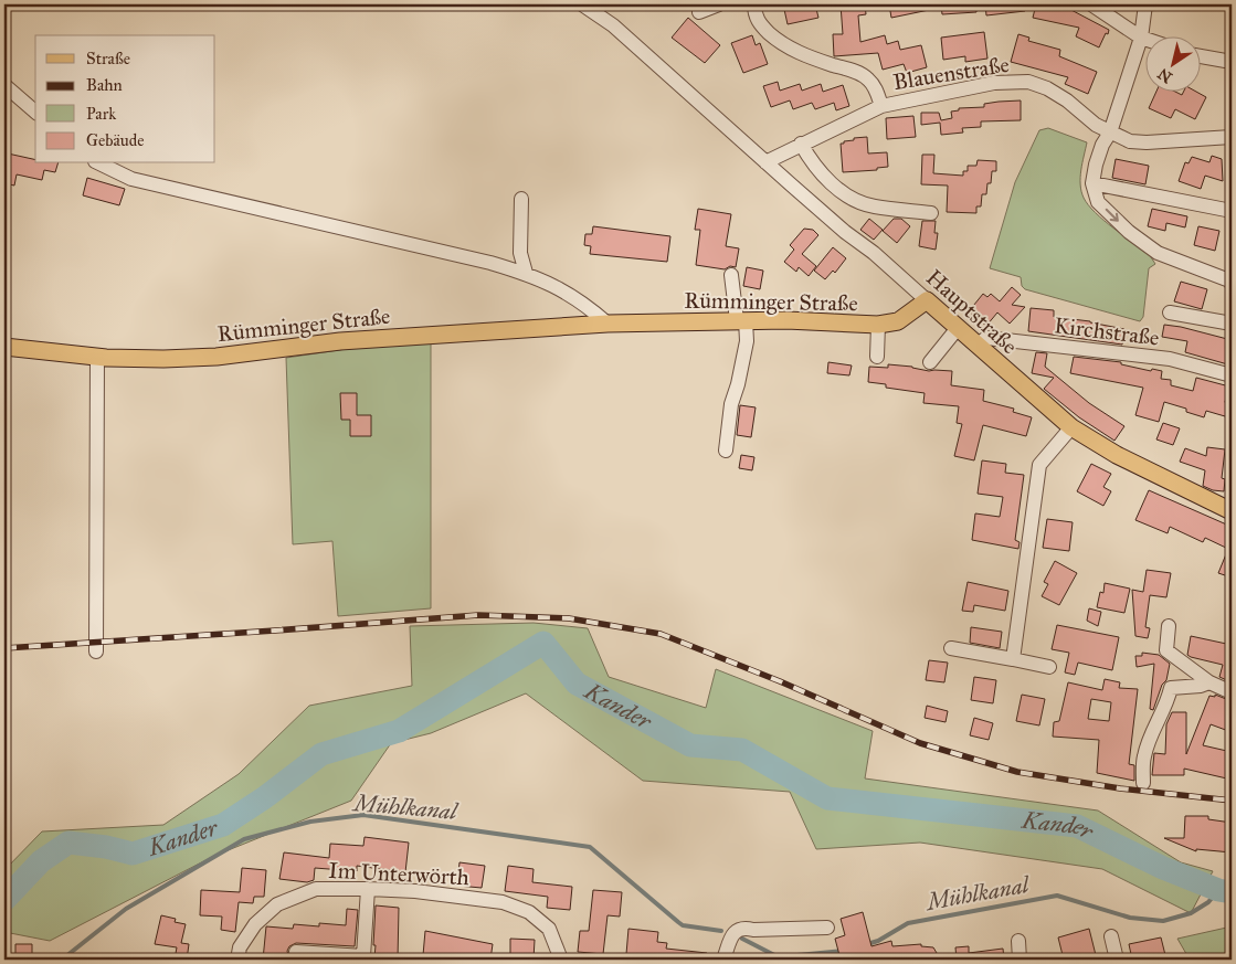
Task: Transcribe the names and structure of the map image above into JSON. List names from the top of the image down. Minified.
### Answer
{"streets":{"main road":["Rümminger Straße","Hauptstraße"],"street":["Blauenstraße","Kirchstraße","Im Unterwörth"]},"crossings":[["Blauenstraße","Hauptstraße"],["Rümminger Straße","Hauptstraße"],["Hauptstraße","Kirchstraße"]],"water":["Kander","Mühlkanal"],"legend":["Straße","Bahn","Park","Gebäude"],"north":"bottom left"}
